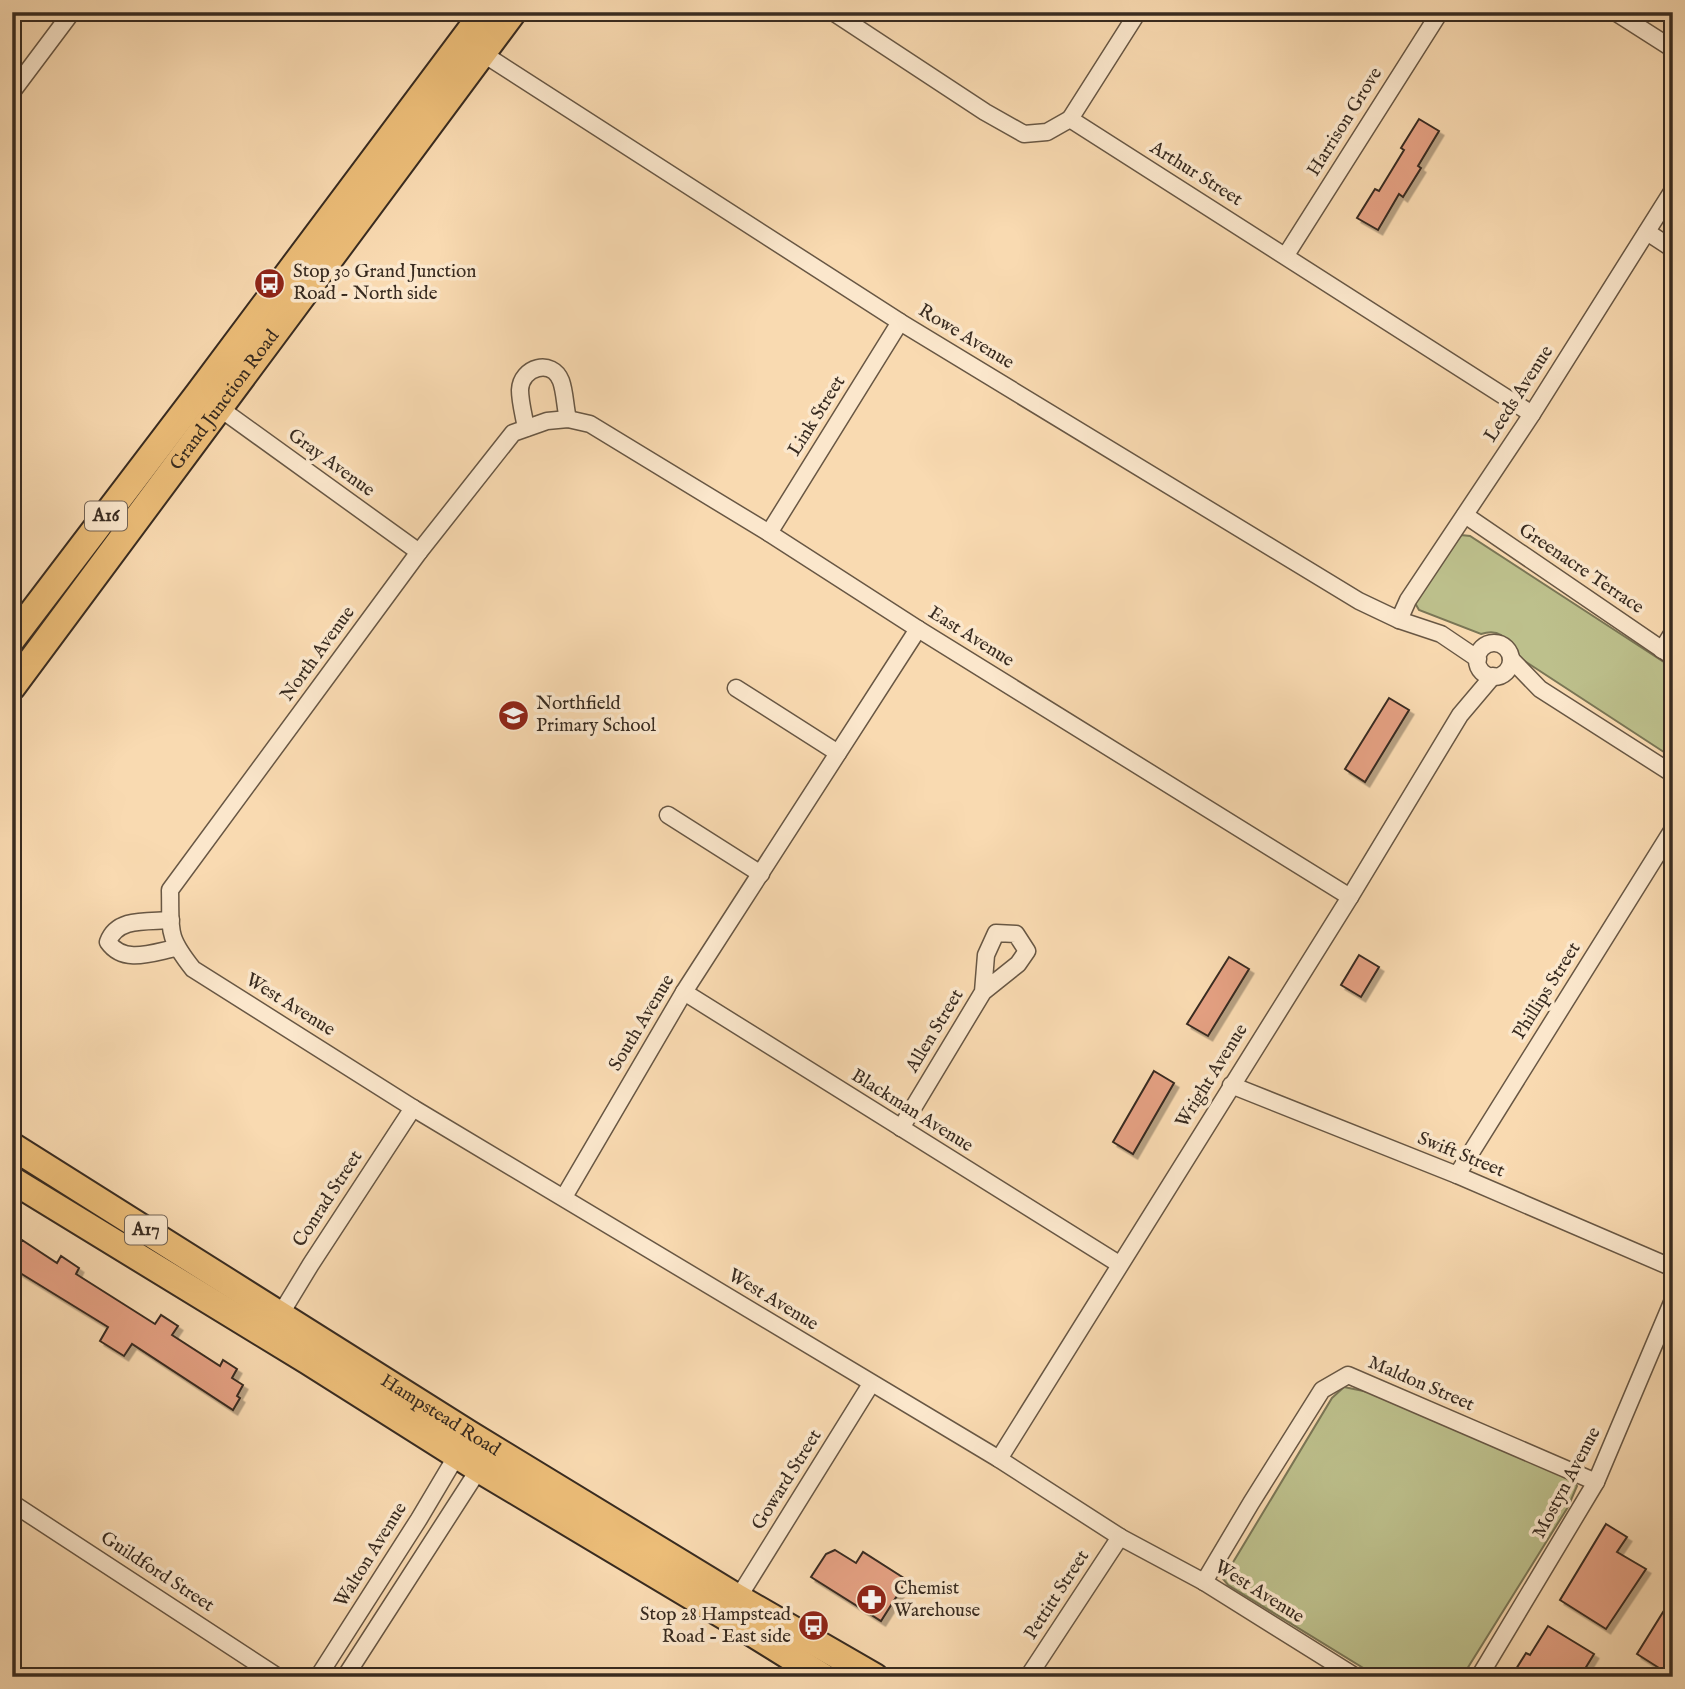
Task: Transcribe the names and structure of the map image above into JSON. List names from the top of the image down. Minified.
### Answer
{"streets":{"highway":["Grand Junction Road","A16","A17","Hampstead Road"],"street":["Harrison Grove","Arthur Street","Rowe Avenue","Leeds Avenue","Link Street","Gray Avenue","Greenacre Terrace","East Avenue","North Avenue","Phillips Street","West Avenue","South Avenue","Allen Street","Wright Avenue","Blackman Avenue","Swift Street","Conrad Street","Maldon Street","Goward Street","Mostyn Avenue","Walton Avenue","Guildford Street","Pettitt Street"]},"crossings":[["Harrison Grove","Arthur Street"],["Arthur Street","Leeds Avenue"],["Rowe Avenue","Leeds Avenue"],["Rowe Avenue","Grand Junction Road"],["Rowe Avenue","Link Street"],["Rowe Avenue","Wright Avenue"],["Leeds Avenue","Greenacre Terrace"],["Grand Junction Road","Gray Avenue"],["Link Street","East Avenue"],["Gray Avenue","North Avenue"],["East Avenue","North Avenue"],["East Avenue","South Avenue"],["East Avenue","Wright Avenue"],["North Avenue","West Avenue"],["Phillips Street","Swift Street"],["West Avenue","South Avenue"],["West Avenue","Wright Avenue"],["West Avenue","Conrad Street"],["West Avenue","Maldon Street"],["West Avenue","Goward Street"],["West Avenue","Pettitt Street"],["South Avenue","Blackman Avenue"],["Allen Street","Blackman Avenue"],["Wright Avenue","Blackman Avenue"],["Wright Avenue","Swift Street"],["Conrad Street","Hampstead Road"],["Maldon Street","Mostyn Avenue"],["Hampstead Road","Goward Street"],["Hampstead Road","Walton Avenue"]],"places":{"bus stop":["Stop 30 Grand Junction Road - North side","Stop 28 Hampstead Road - East side"],"school or university":["Northfield Primary School"],"pharmacy":["Chemist Warehouse"]}}
